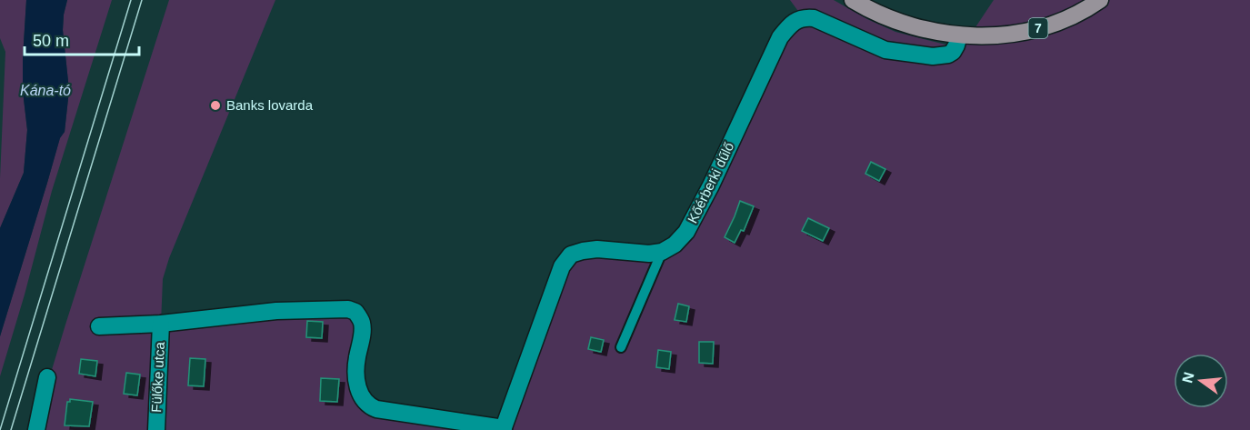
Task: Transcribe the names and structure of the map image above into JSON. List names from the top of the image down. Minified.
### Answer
{"streets":{"main road":["7"],"street":["Kőérberki dűlő","Fülőke utca"]},"crossings":[["7","Kőérberki dűlő"]],"water":["Kána-tó"],"places":["Banks lovarda"],"scale_bar":"50 m","north":"left"}
